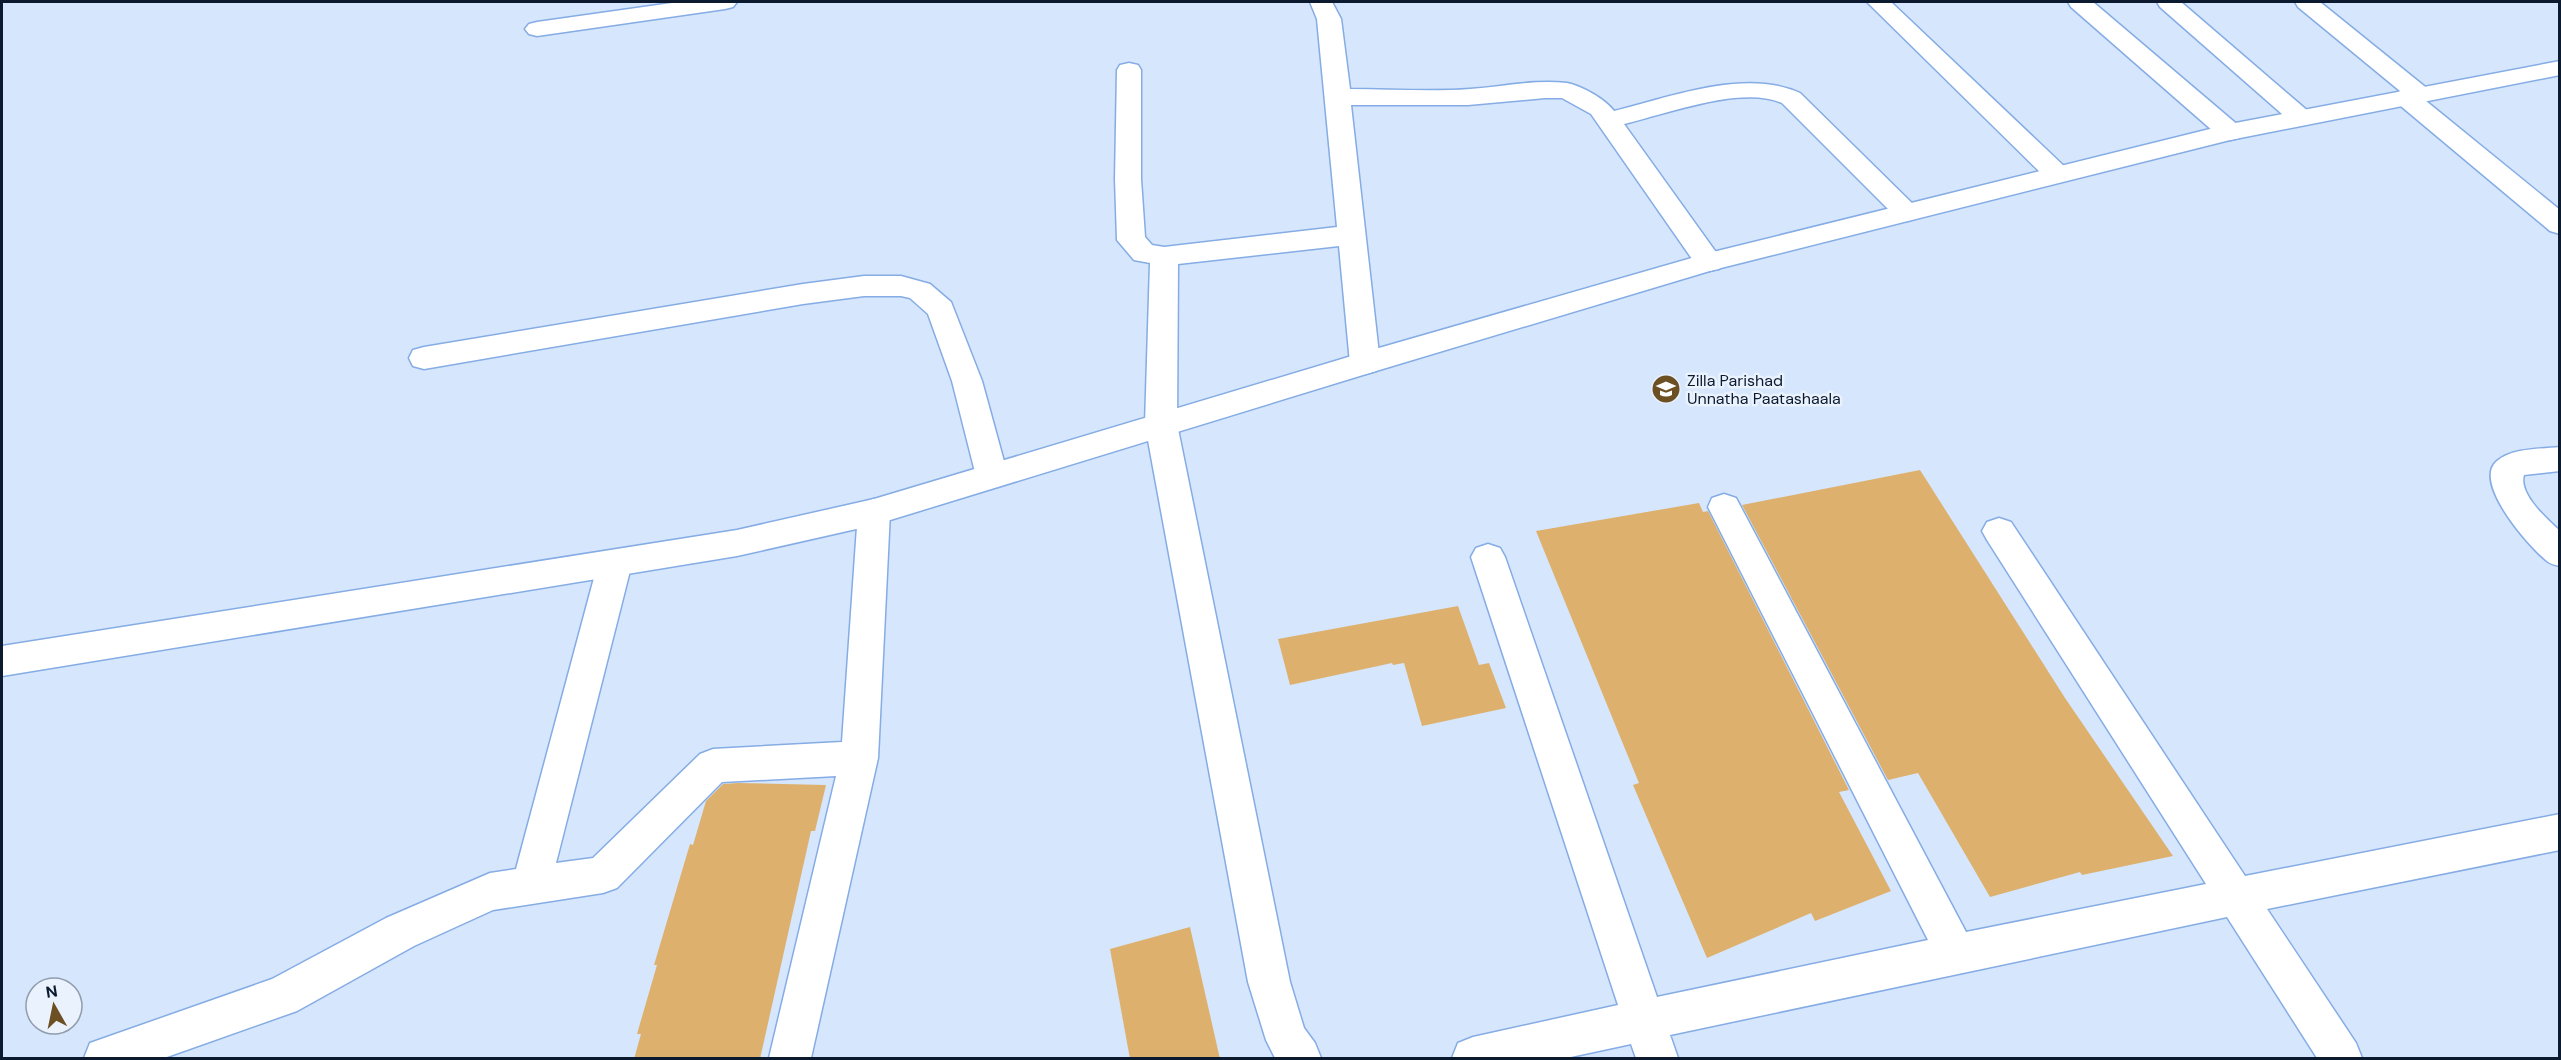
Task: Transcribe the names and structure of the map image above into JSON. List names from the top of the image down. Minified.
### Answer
{"places":{"school or university":["Zilla Parishad Unnatha Paatashaala"]},"north":"top"}
